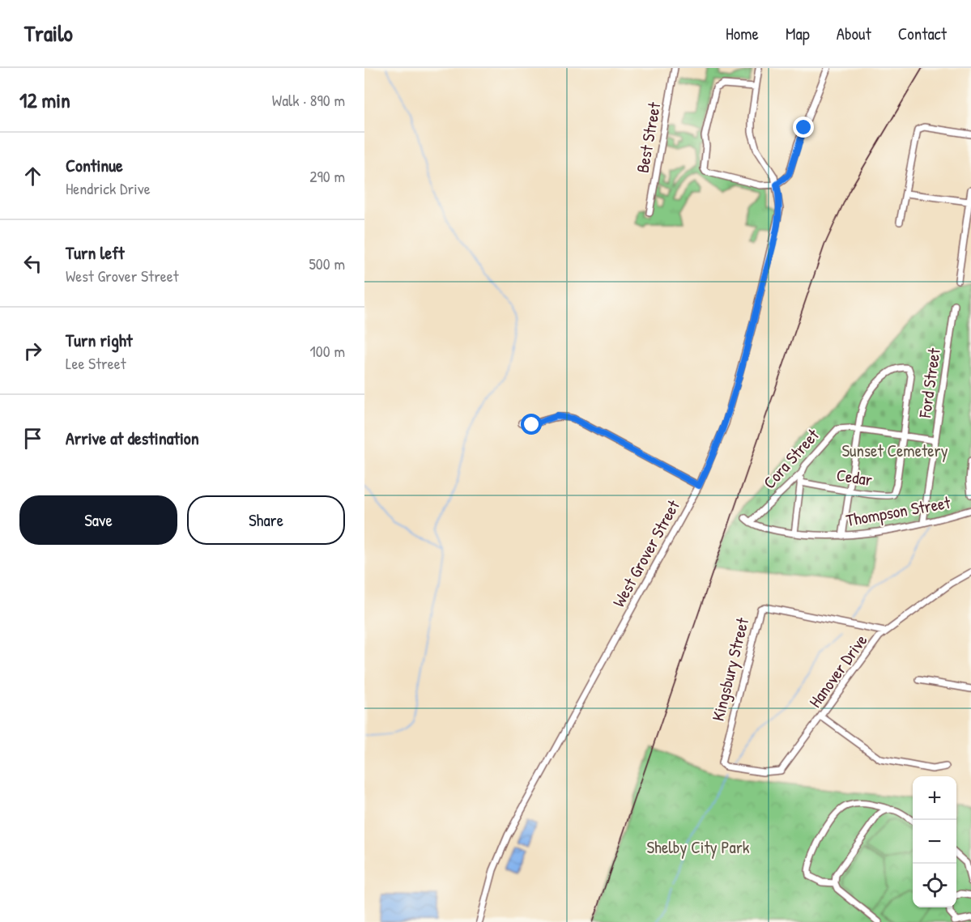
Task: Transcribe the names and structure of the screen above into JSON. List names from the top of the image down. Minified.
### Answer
{"streets":{"street":["Best Street","Ford Street","Cora Street","Cedar","Thompson Street","West Grover Street","Kingsbury Street","Hanover Drive"]},"crossings":[["Ford Street","Cora Street"],["Ford Street","Thompson Street"],["Cora Street","Cedar"],["Cora Street","Thompson Street"],["Kingsbury Street","Hanover Drive"]],"parks":["Sunset Cemetery","Shelby City Park"],"page":{"header":"Trailo","nav":["Home","Map","About","Contact"],"heading":["12 min","Walk · 890 m"],"list":[["Continue","Hendrick Drive","290 m"],["Turn left","West Grover Street","500 m"],["Turn right","Lee Street","100 m"],"Arrive at destination"],"buttons":["Save","Share"],"map_buttons":["+","−"]}}
